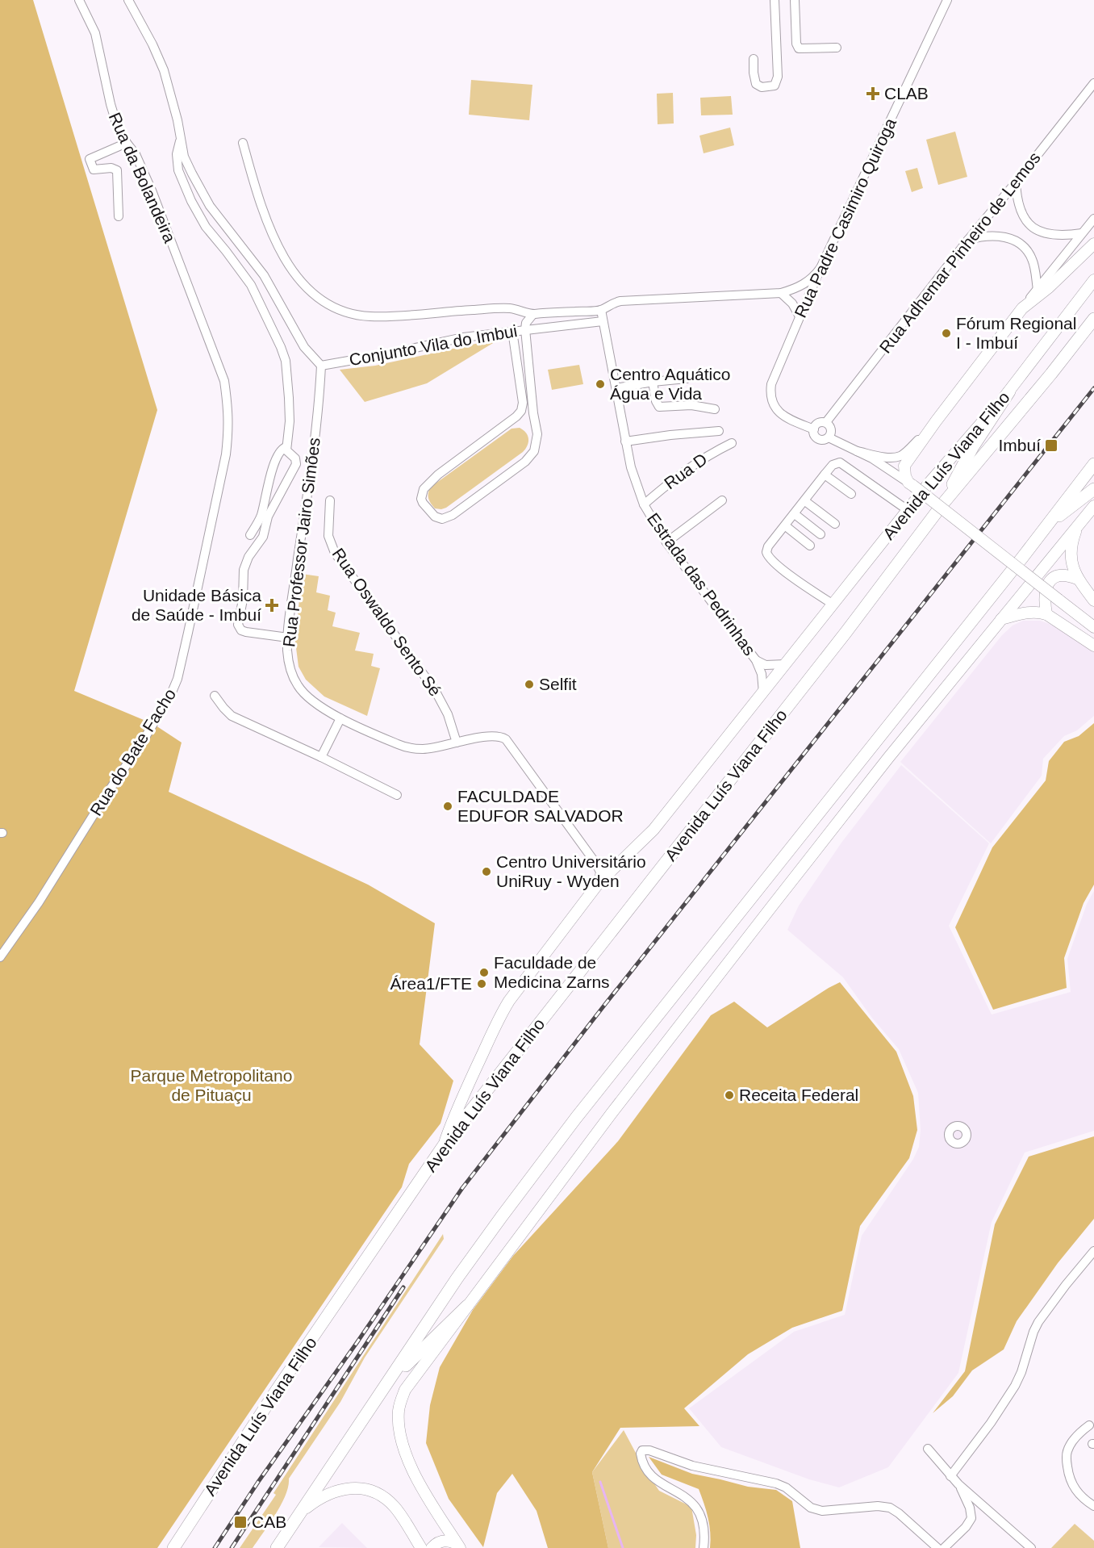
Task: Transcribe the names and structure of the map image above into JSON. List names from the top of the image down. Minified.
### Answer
{"streets":{"highway":["Avenida Luís Viana Filho"],"street":["Rua da Bolandeira","Rua Padre Casimiro Quiroga","Rua Adhemar Pinheiro de Lemos","Conjunto Vila do Imbui","Rua D","Rua Professor Jairo Simões","Estrada das Pedrinhas","Rua Oswaldo Sento Sé","Rua do Bate Facho"]},"crossings":[["Rua da Bolandeira","Rua do Bate Facho"],["Rua Padre Casimiro Quiroga","Rua Adhemar Pinheiro de Lemos"],["Conjunto Vila do Imbui","Rua Professor Jairo Simões"],["Conjunto Vila do Imbui","Estrada das Pedrinhas"],["Avenida Luís Viana Filho","Rua Professor Jairo Simões"],["Avenida Luís Viana Filho","Estrada das Pedrinhas"],["Rua D","Estrada das Pedrinhas"],["Rua Professor Jairo Simões","Rua Oswaldo Sento Sé"]],"parks":["Parque Metropolitano de Pituaçu"],"places":{"health":["CLAB","Unidade Básica de Saúde - Imbuí"],"other":["Fórum Regional I - Imbuí","Centro Aquático Água e Vida","Selfit","FACULDADE EDUFOR SALVADOR","Centro Universitário UniRuy - Wyden","Faculdade de Medicina Zarns","Área1/FTE","Receita Federal"],"transit":["Imbuí","CAB"]}}
